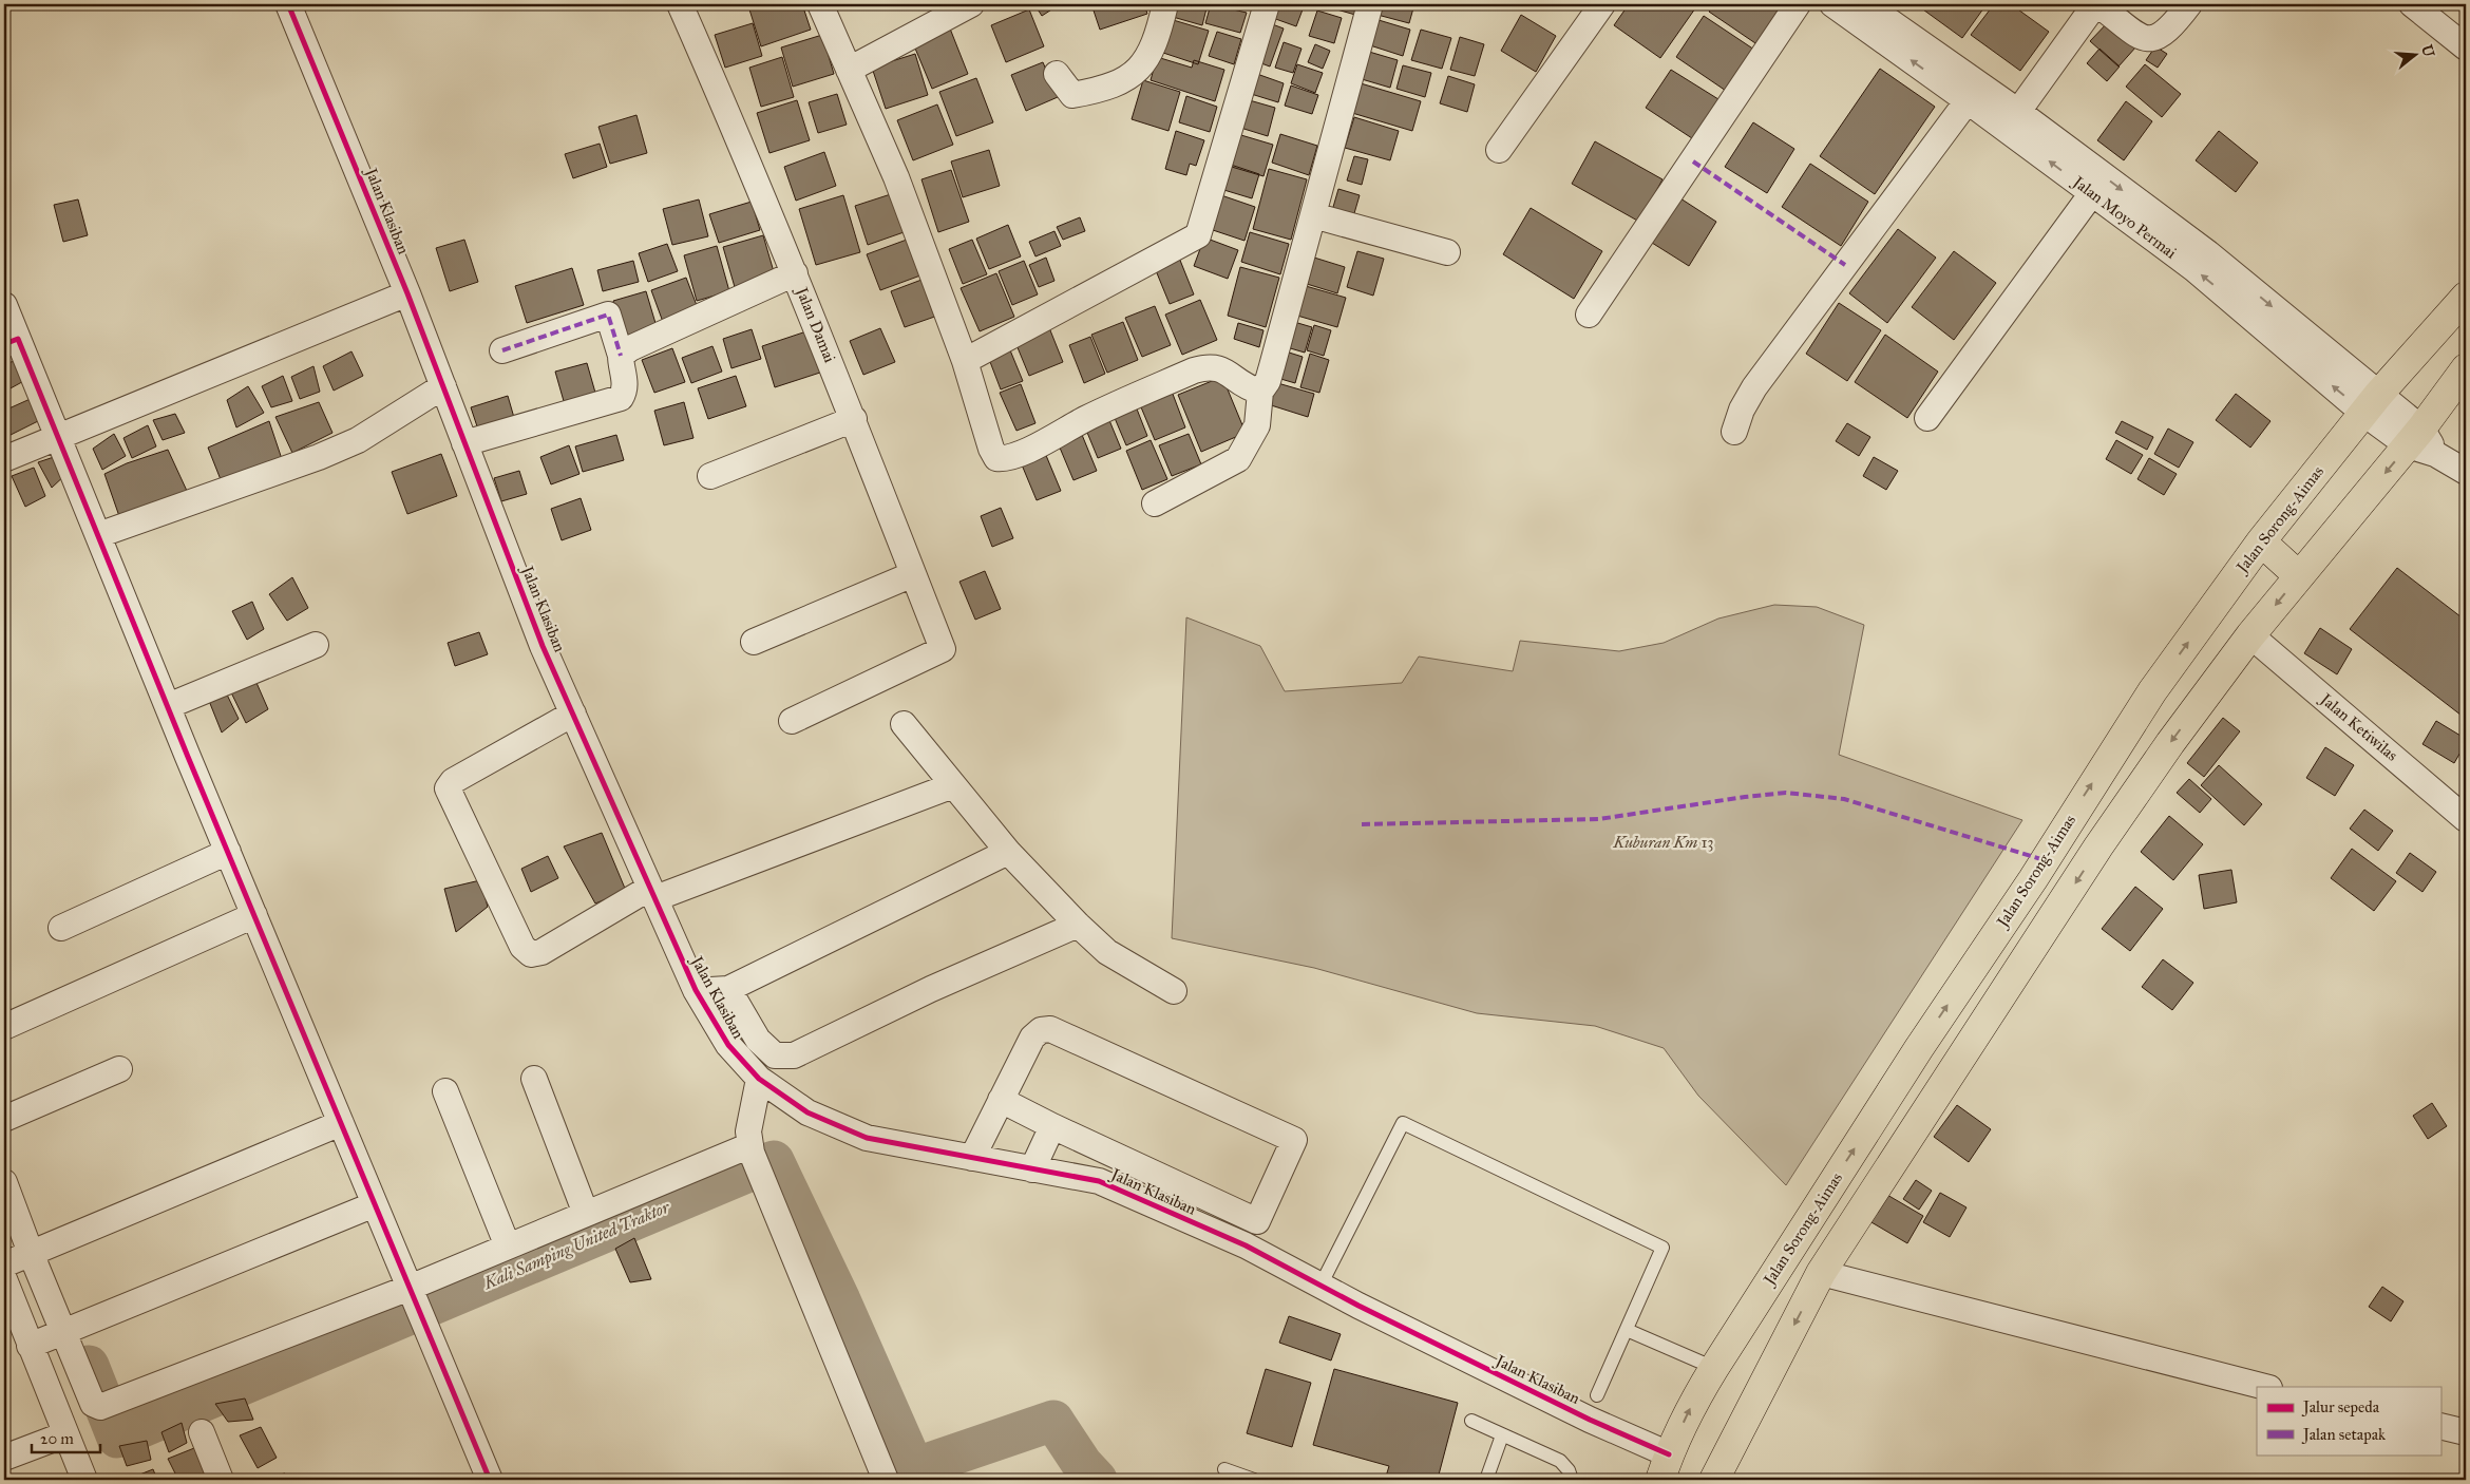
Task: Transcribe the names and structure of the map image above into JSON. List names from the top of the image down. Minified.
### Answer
{"streets":{"highway":["Jalan Sorong-Aimas"],"street":["Jalan Klasiban","Jalan Moyo Permai","Jalan Damai","Jalan Ketiwilas"]},"crossings":[["Jalan Klasiban","Jalan Sorong-Aimas"],["Jalan Moyo Permai","Jalan Sorong-Aimas"]],"water":["Kali Samping United Traktor"],"parks":["Kuburan Km 13"],"legend":["Jalur sepeda","Jalan setapak"],"scale_bar":"20 m","north":"right"}
